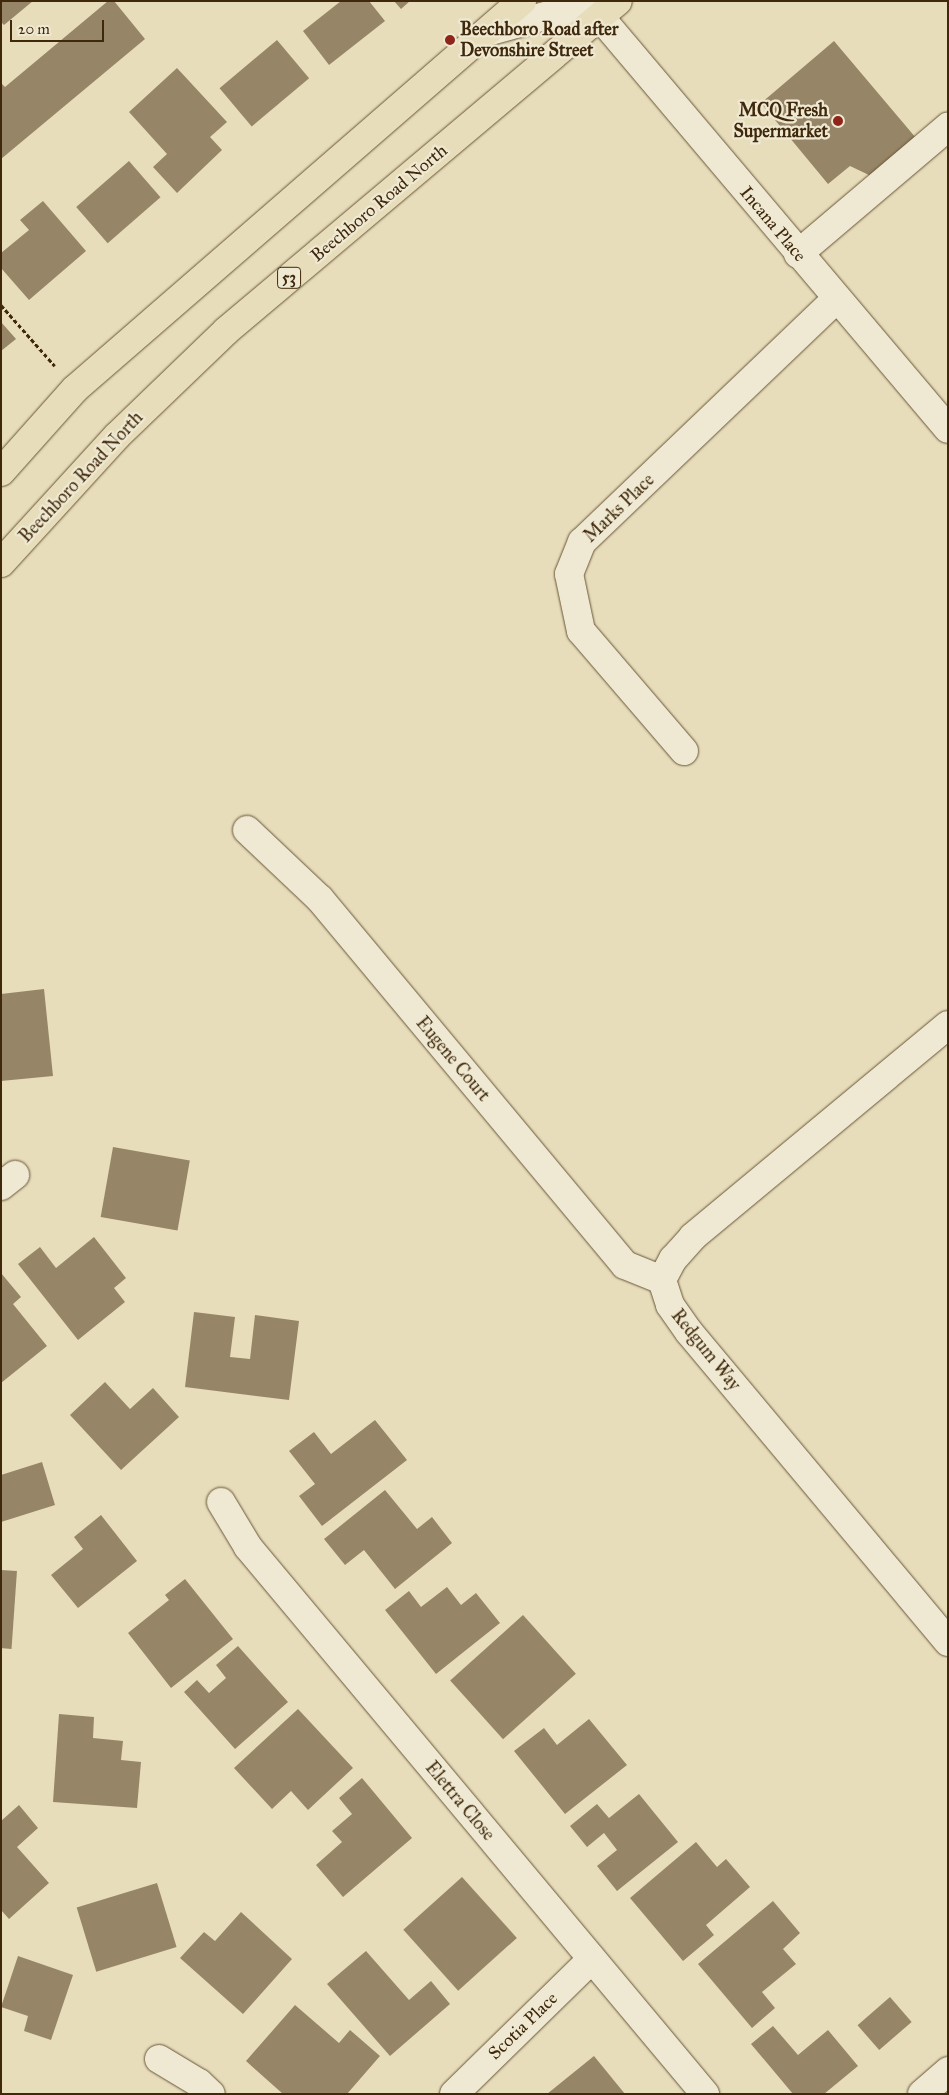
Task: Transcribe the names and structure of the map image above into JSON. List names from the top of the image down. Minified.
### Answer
{"streets":{"main road":["Beechboro Road North","53"],"street":["Incana Place","Marks Place","Eugene Court","Redgum Way","Elettra Close","Scotia Place"]},"crossings":[["Beechboro Road North","Incana Place"],["Incana Place","Marks Place"],["Eugene Court","Redgum Way"],["Elettra Close","Scotia Place"]],"places":["Beechboro Road after Devonshire Street","MCQ Fresh Supermarket"],"scale_bar":"20 m"}
